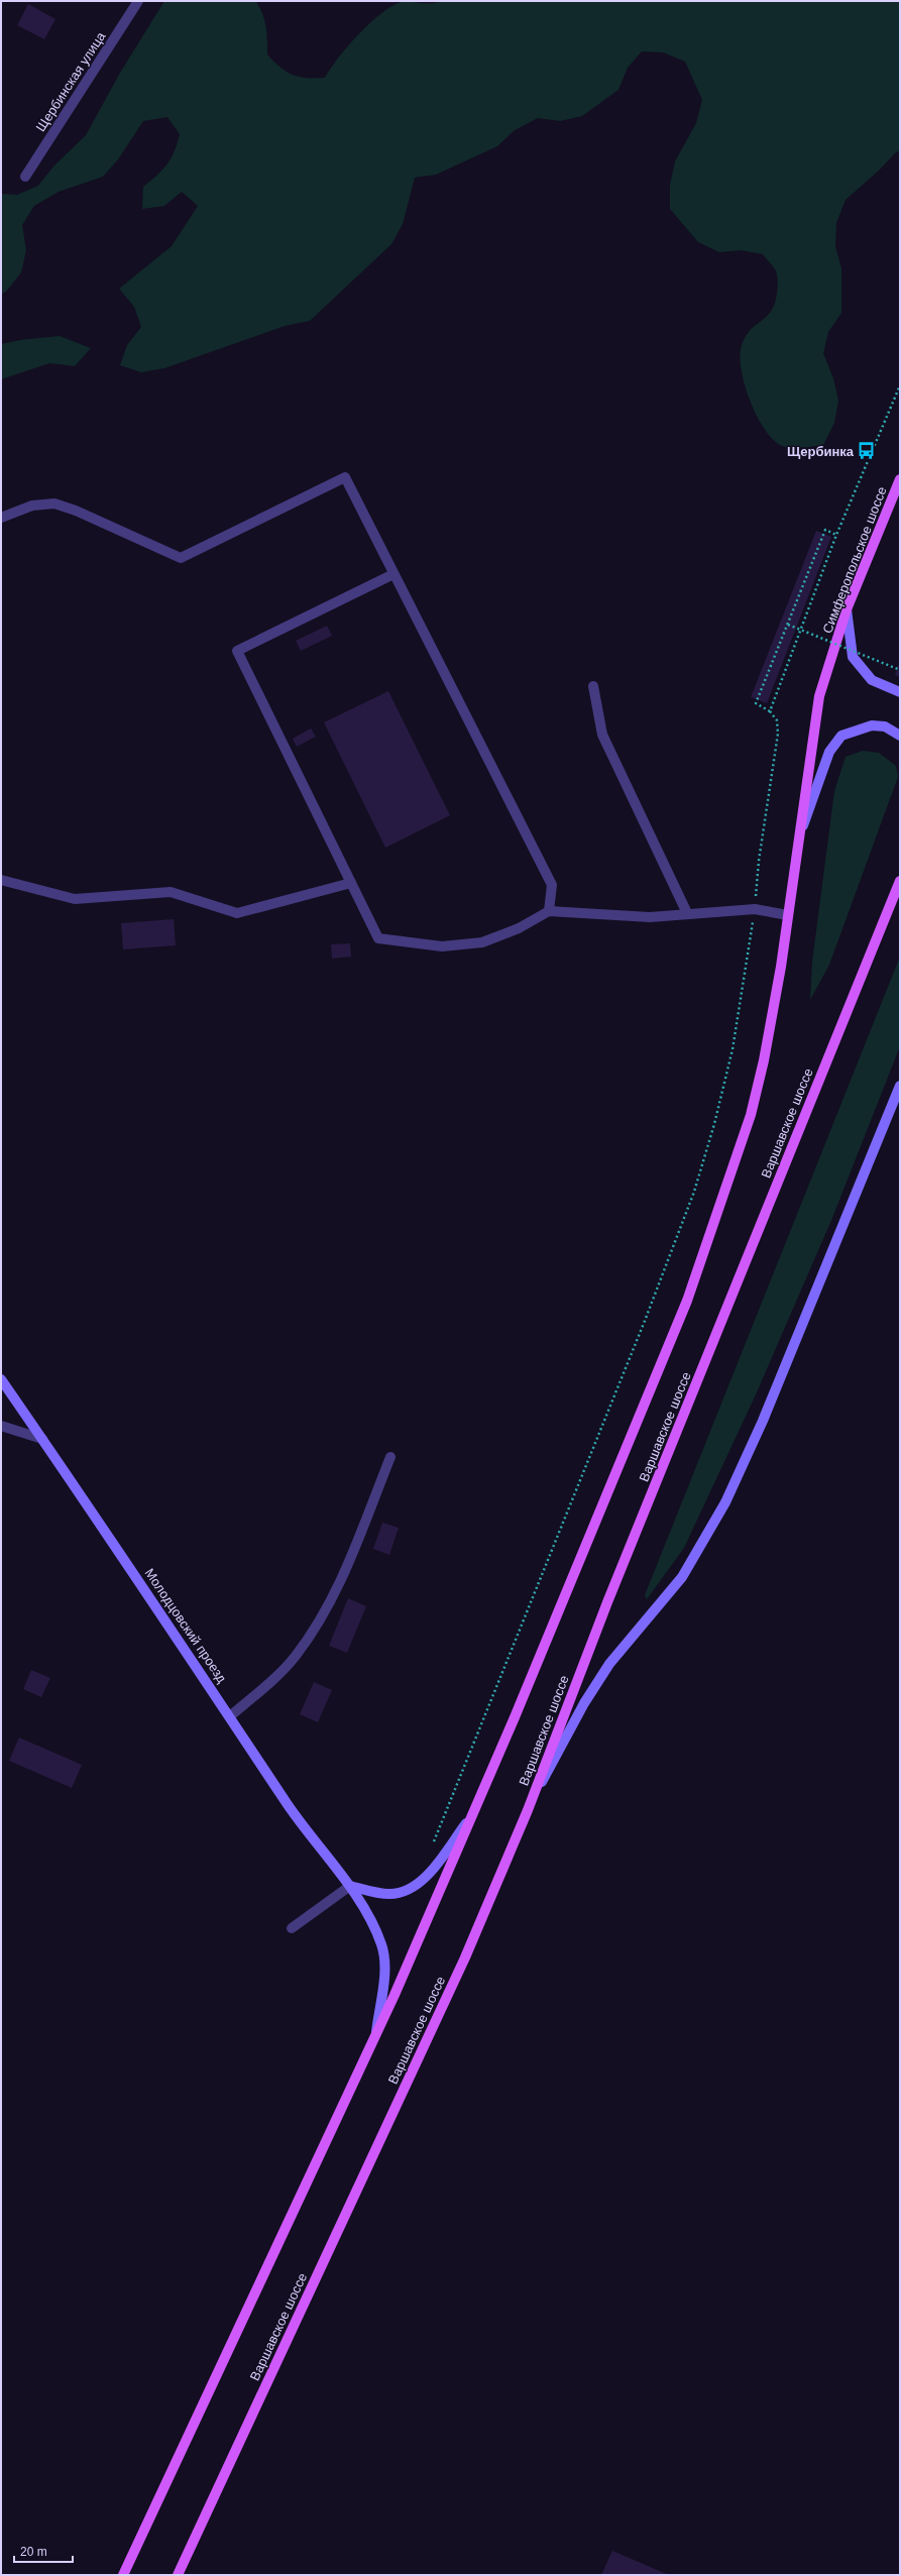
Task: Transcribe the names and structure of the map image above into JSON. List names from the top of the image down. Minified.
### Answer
{"streets":{"main road":["Симферопольское шоссе","Варшавское шоссе"],"street":["Щербинская улица","Молодцовский проезд"]},"crossings":[["Симферопольское шоссе","Варшавское шоссе"],["Варшавское шоссе","Молодцовский проезд"]],"places":{"bus stop":["Щербинка"]},"scale_bar":"20 m"}
